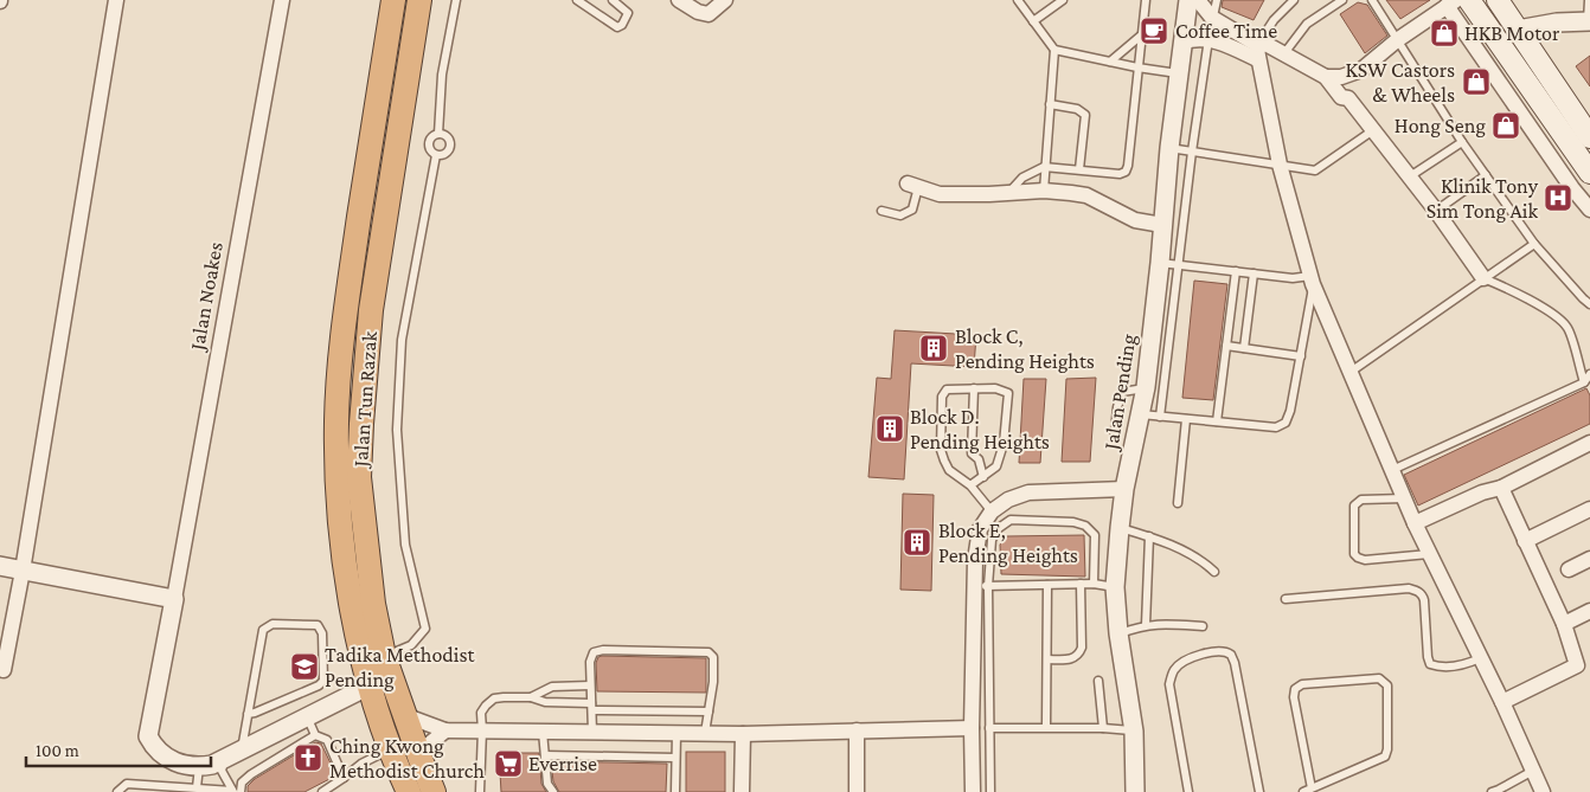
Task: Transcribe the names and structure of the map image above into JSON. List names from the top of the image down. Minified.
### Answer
{"streets":{"highway":["Jalan Tun Razak"],"street":["Jalan Noakes","Jalan Pending"]},"places":{"cafe":["Coffee Time"],"shop":["HKB Motor","KSW Castors & Wheels","Hong Seng"],"hospital":["Klinik Tony Sim Tong Aik"],"building":["Block C, Pending Heights","Block D. Pending Heights","Block E, Pending Heights"],"school or university":["Tadika Methodist Pending"],"church":["Ching Kwong Methodist Church"],"supermarket":["Everrise"]},"scale_bar":"100 m"}
